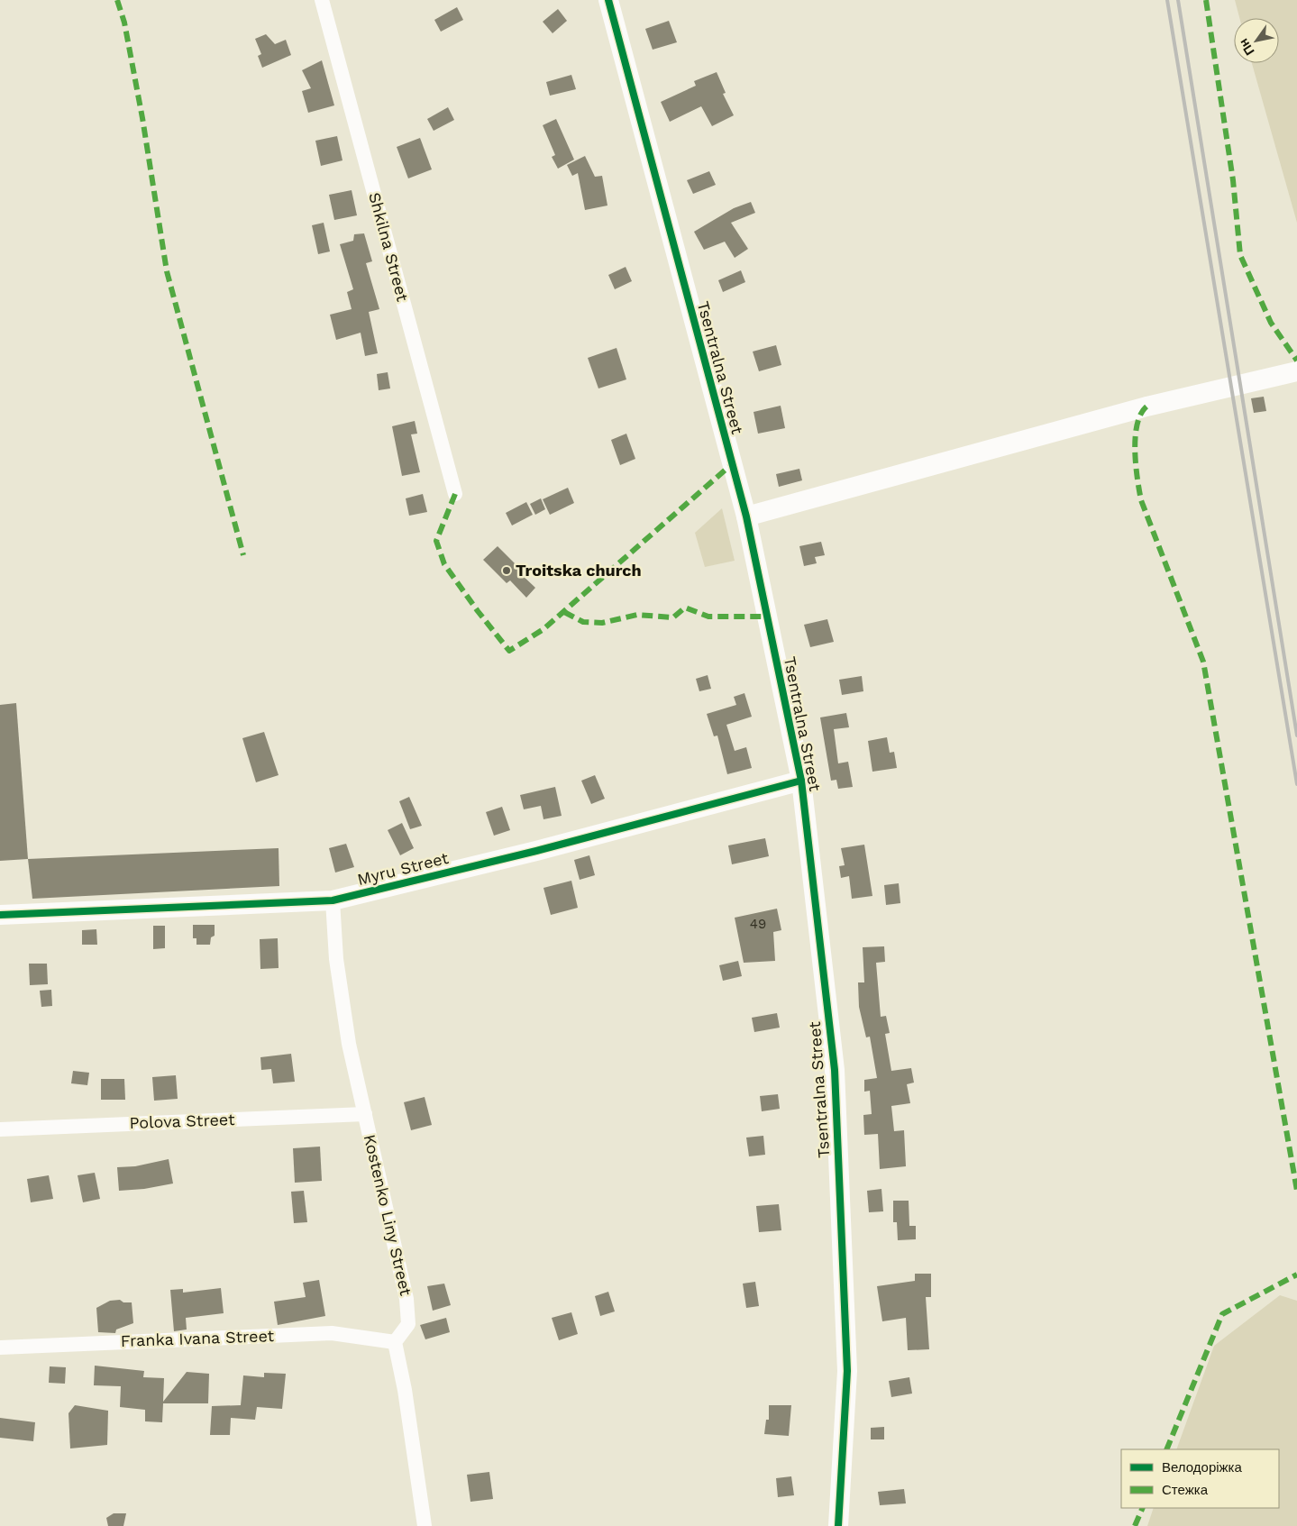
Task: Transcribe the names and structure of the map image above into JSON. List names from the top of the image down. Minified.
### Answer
{"streets":{"street":["Shkilna Street","Tsentralna Street","Myru Street","Polova Street","Kostenko Liny Street","Franka Ivana Street"]},"crossings":[["Tsentralna Street","Myru Street"],["Myru Street","Kostenko Liny Street"],["Polova Street","Kostenko Liny Street"],["Kostenko Liny Street","Franka Ivana Street"]],"places":["Troitska church"],"house_numbers":["49"],"legend":["Велодоріжка","Стежка"],"north":"bottom left"}
